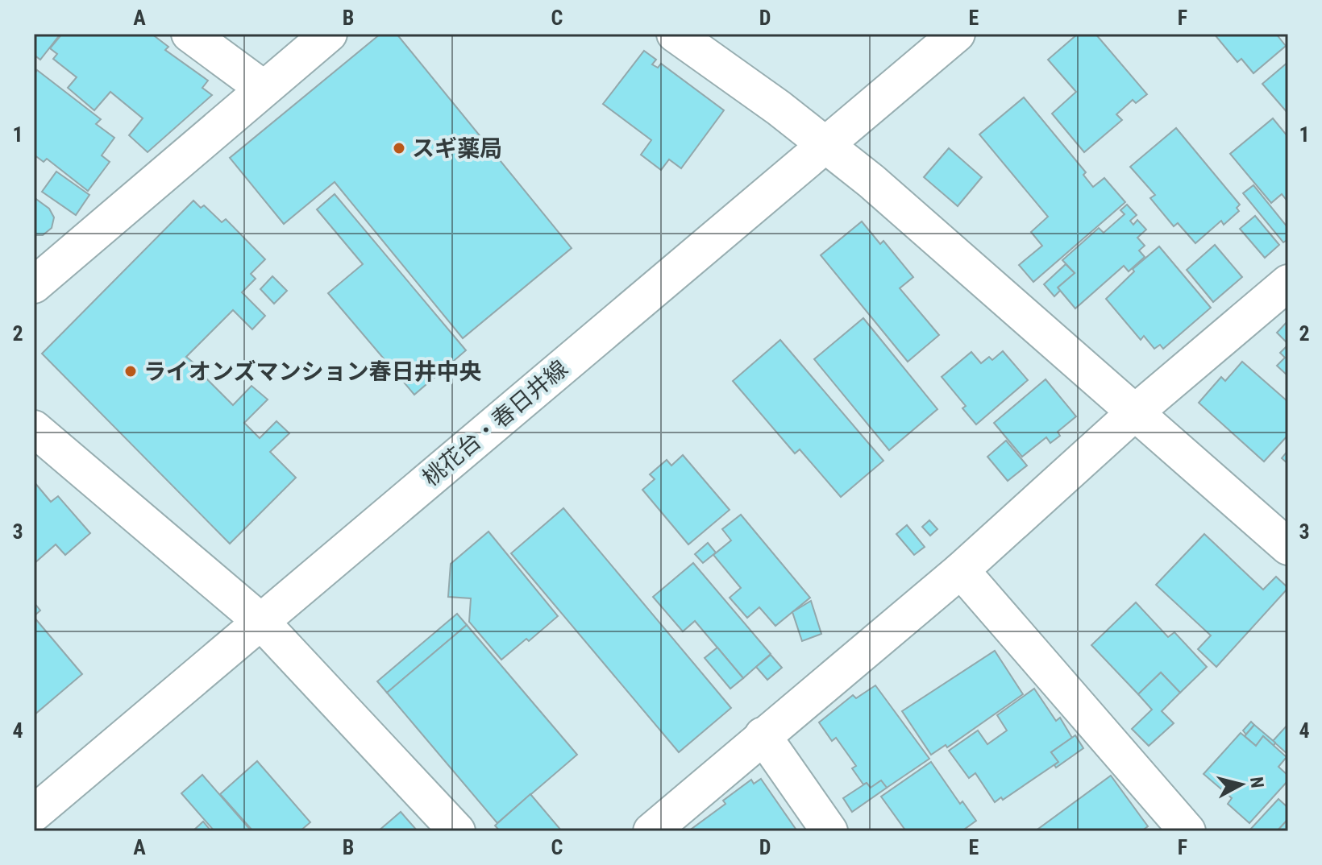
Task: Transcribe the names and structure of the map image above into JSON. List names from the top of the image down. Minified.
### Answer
{"streets":{"street":["桃花台・春日井線"]},"places":["スギ薬局","ライオンズマンション春日井中央"],"north":"right","grid":{"columns":["A","B","C","D","E","F"],"rows":["1","2","3","4"]}}
